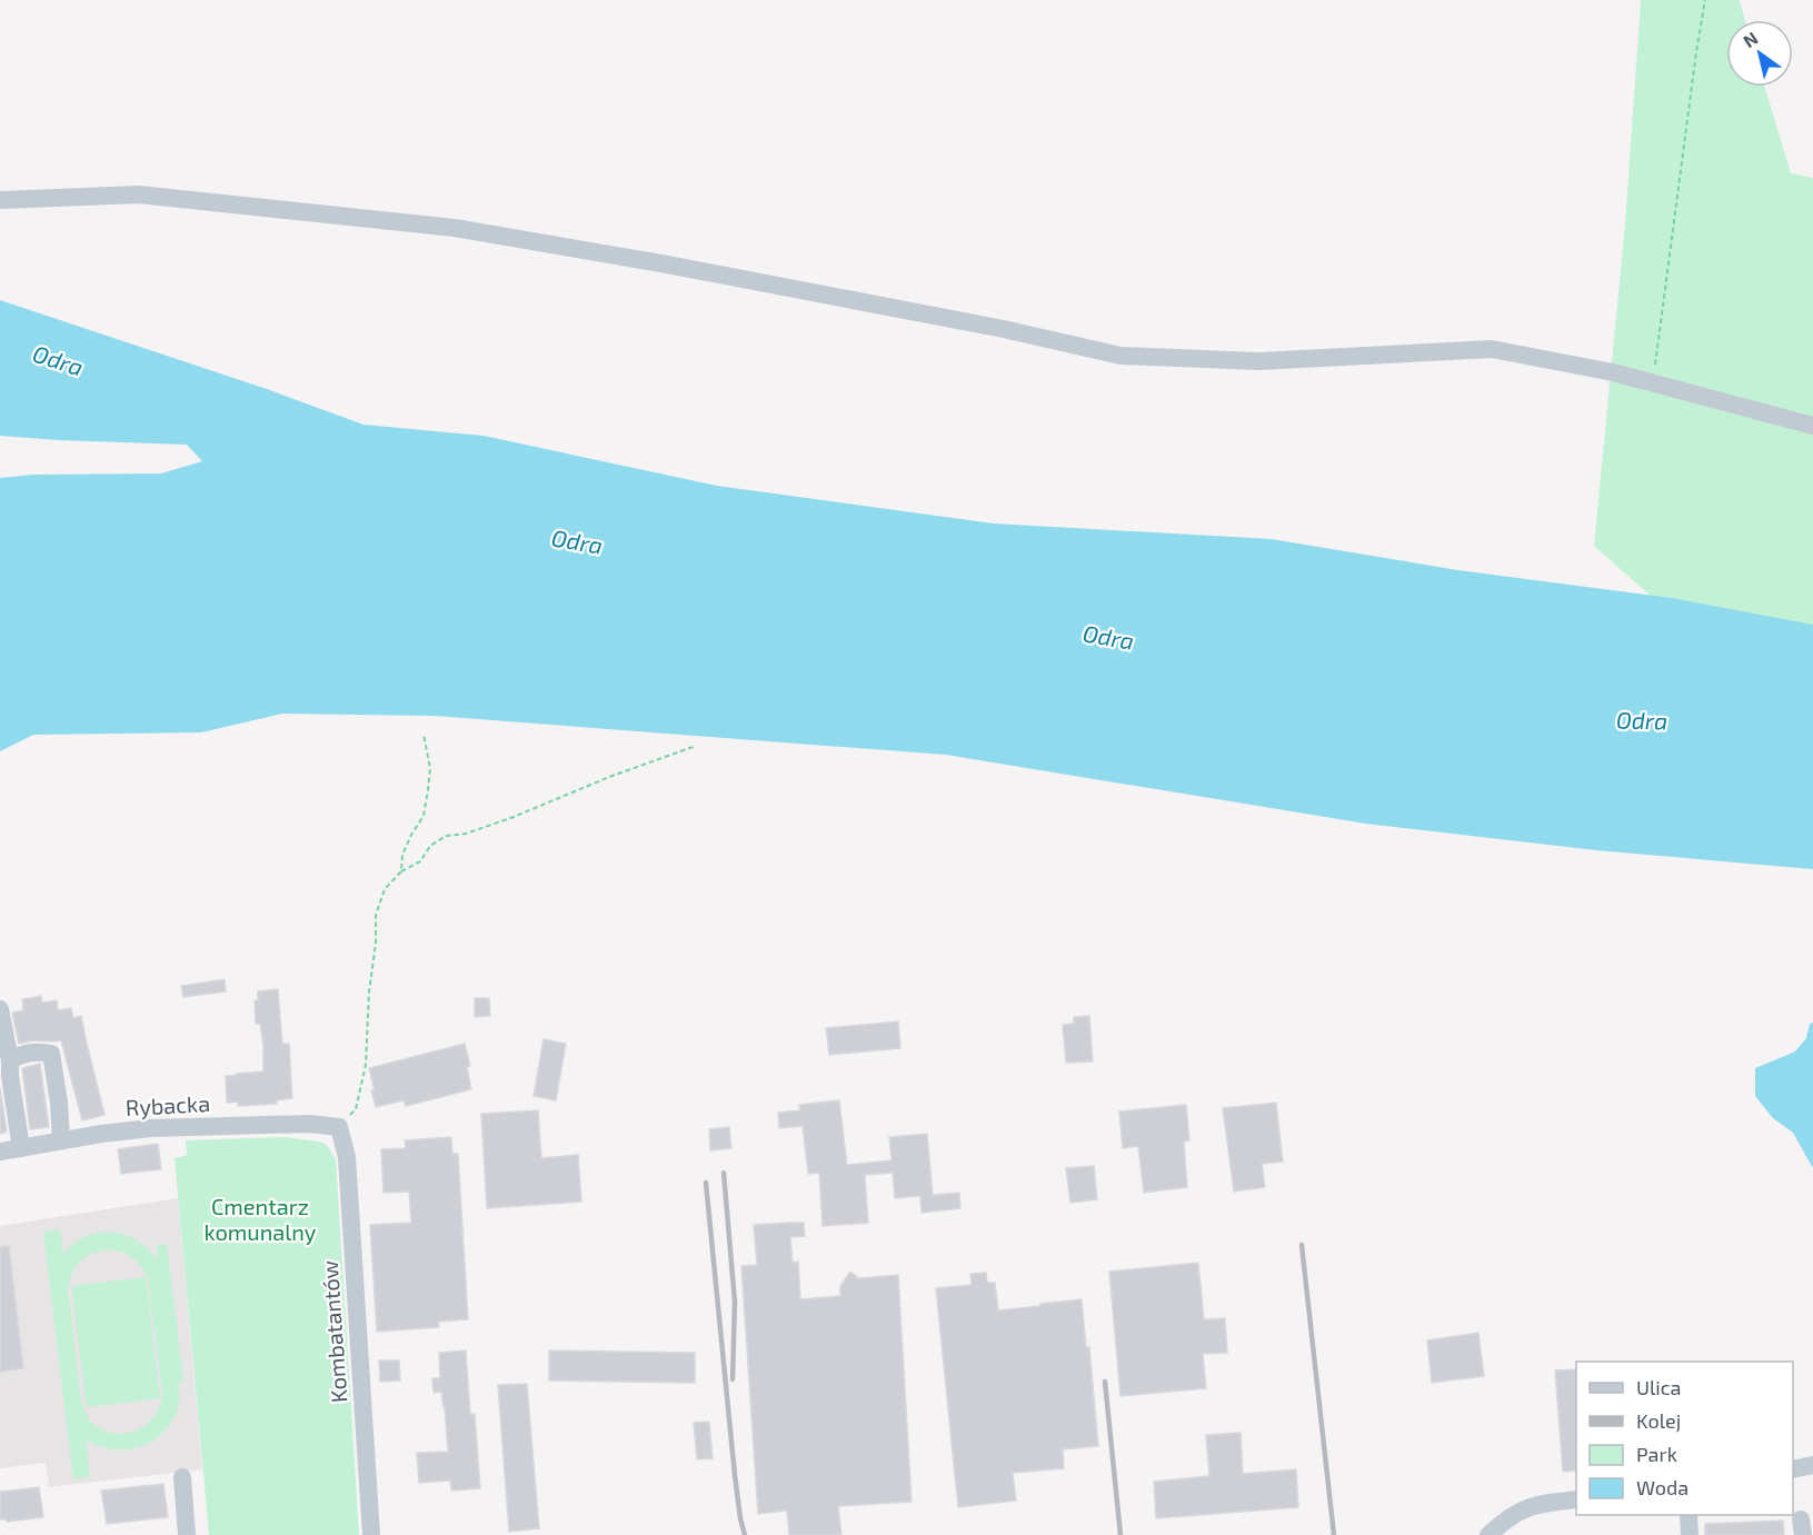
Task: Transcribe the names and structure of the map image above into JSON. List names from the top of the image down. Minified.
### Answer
{"streets":{"street":["Rybacka","Kombatantów"]},"crossings":[["Rybacka","Kombatantów"]],"water":["Odra"],"parks":["Cmentarz komunalny"],"legend":["Ulica","Kolej","Park","Woda"],"north":"top left"}
